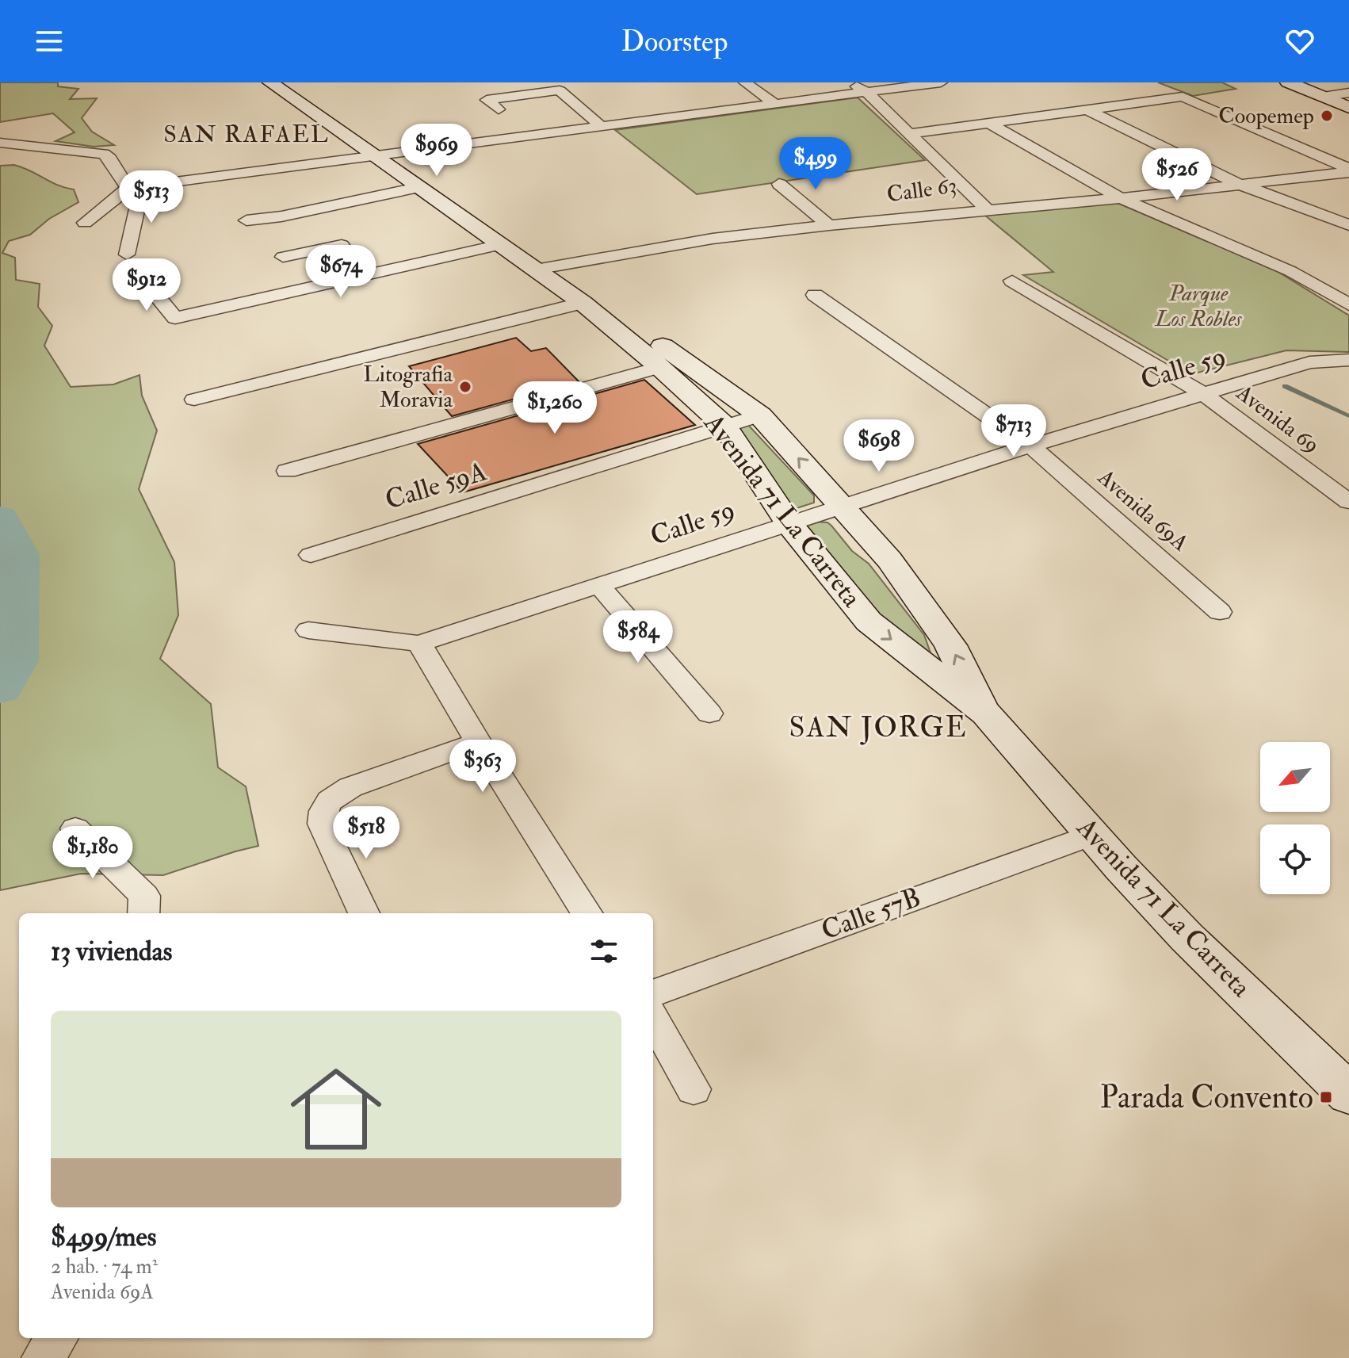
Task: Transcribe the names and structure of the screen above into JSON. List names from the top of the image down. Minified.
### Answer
{"streets":{"street":["Calle 63","Calle 59","Avenida 69","Calle 59A","Avenida 71 La Carreta","Avenida 69A","Calle 57B"]},"crossings":[["Calle 63","Avenida 71 La Carreta"],["Calle 59","Avenida 69"],["Calle 59","Avenida 71 La Carreta"],["Calle 59","Avenida 69A"],["Calle 59A","Avenida 71 La Carreta"],["Avenida 71 La Carreta","Calle 57B"]],"districts":["SAN RAFAEL","SAN JORGE"],"parks":["Parque Los Robles"],"places":{"other":["Coopemep","Litografia Moravia"],"transit":["Parada Convento"]},"north":"bottom left","page":{"header":"Doorstep","price":["$969","$499","$526","$513","$674","$912","$1,260","$713","$698","$584","$363","$518","$1,180"],"heading":"13 viviendas","list":[{"name":"$499/mes","note":"2 hab. · 74 m² · Avenida 69A"}]}}
